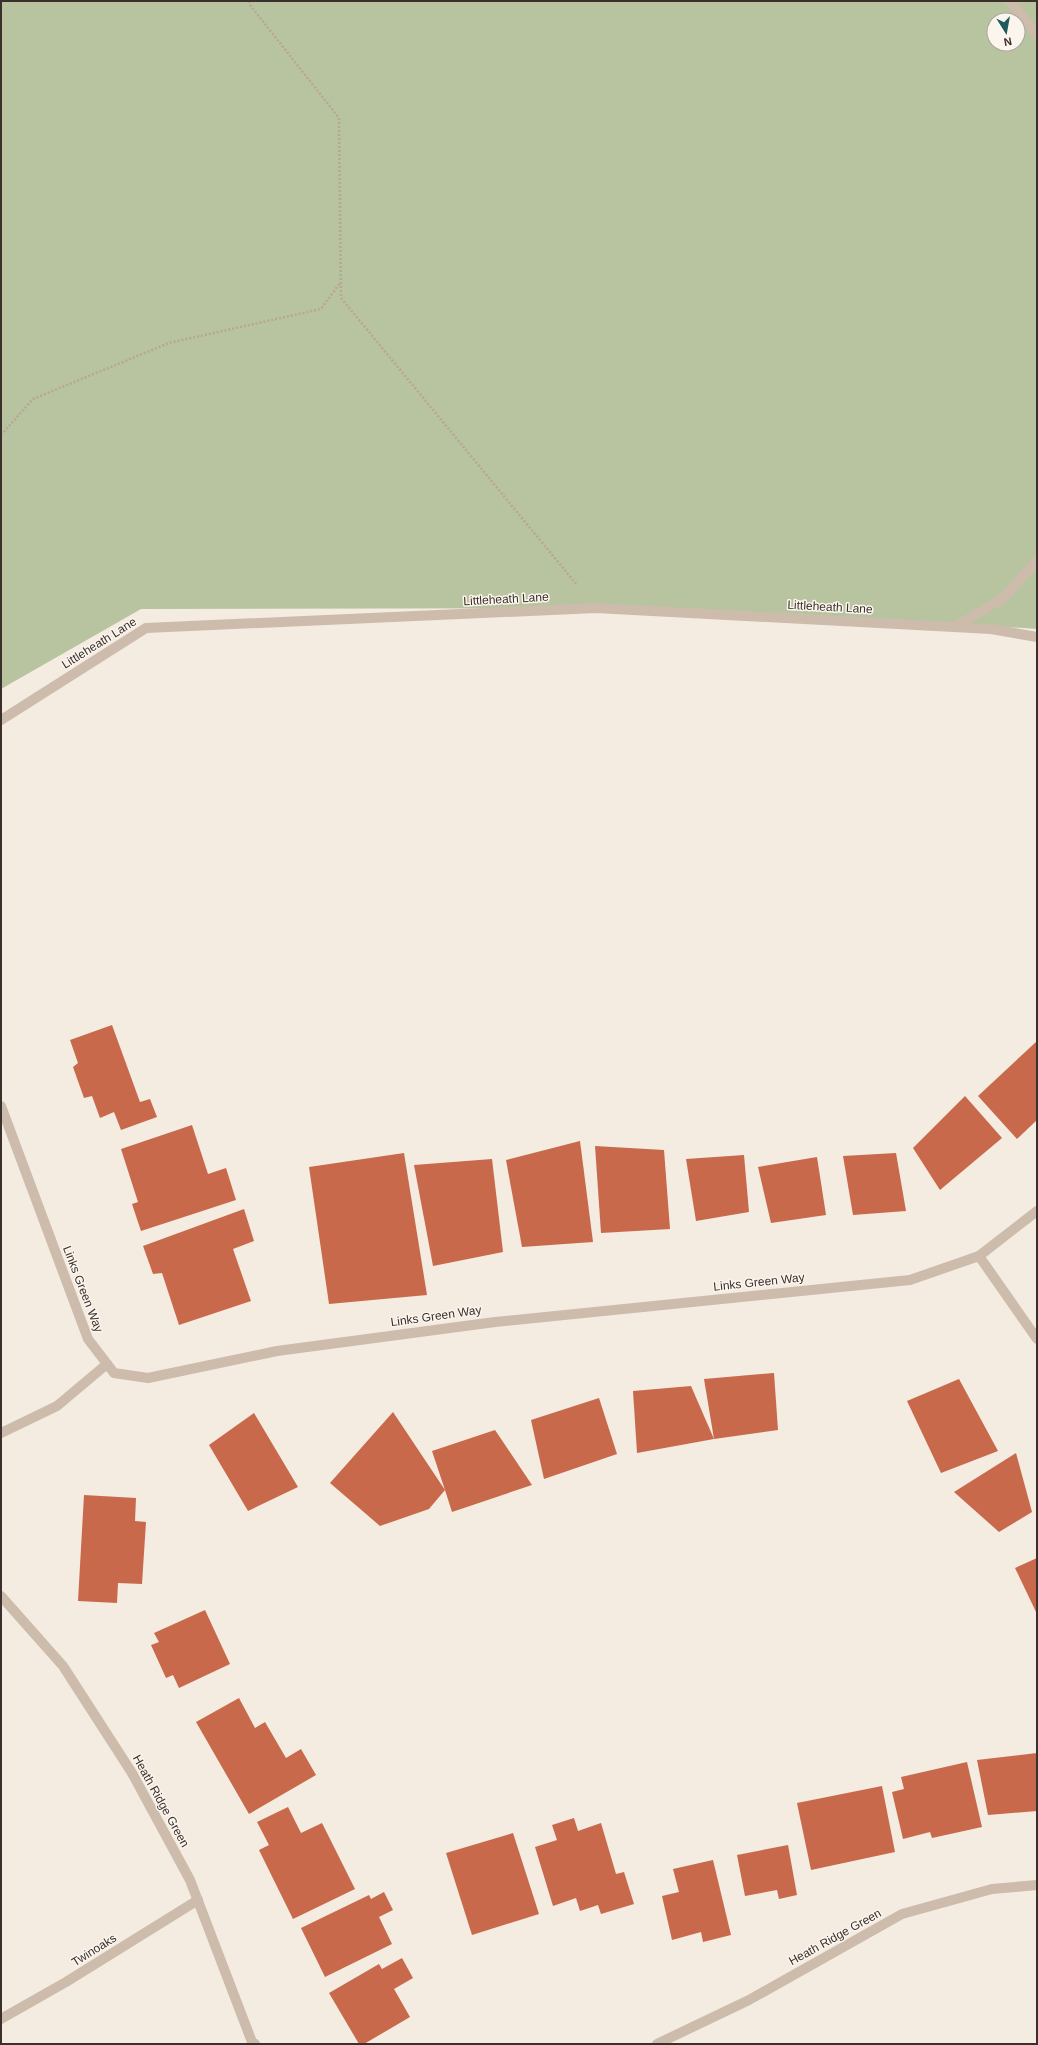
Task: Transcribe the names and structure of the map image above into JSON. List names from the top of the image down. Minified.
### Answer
{"streets":{"street":["Littleheath Lane","Links Green Way","Heath Ridge Green","Twinoaks"]},"crossings":[["Heath Ridge Green","Twinoaks"]],"north":"bottom"}
